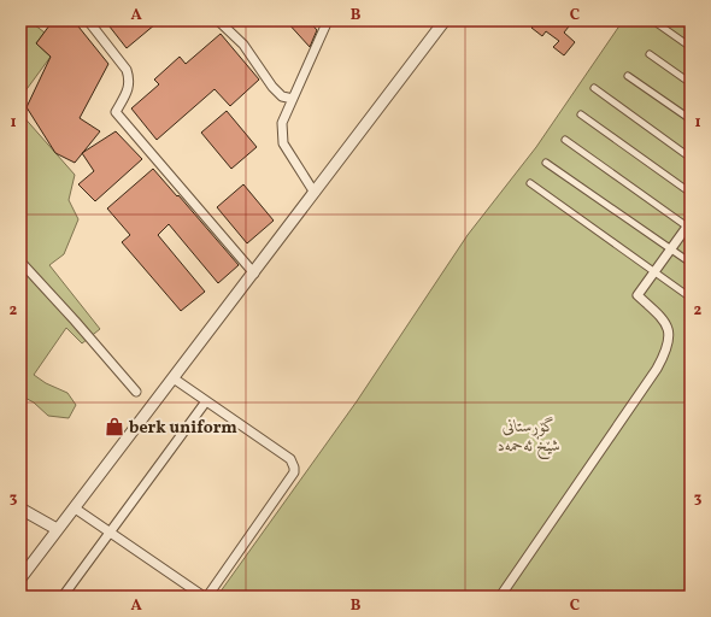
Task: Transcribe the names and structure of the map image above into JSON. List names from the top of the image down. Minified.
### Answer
{"parks":["گۆڕستانی شێخ ئەحمەد"],"places":{"shop":["berk uniform"]},"grid":{"columns":["A","B","C"],"rows":["1","2","3"]}}
